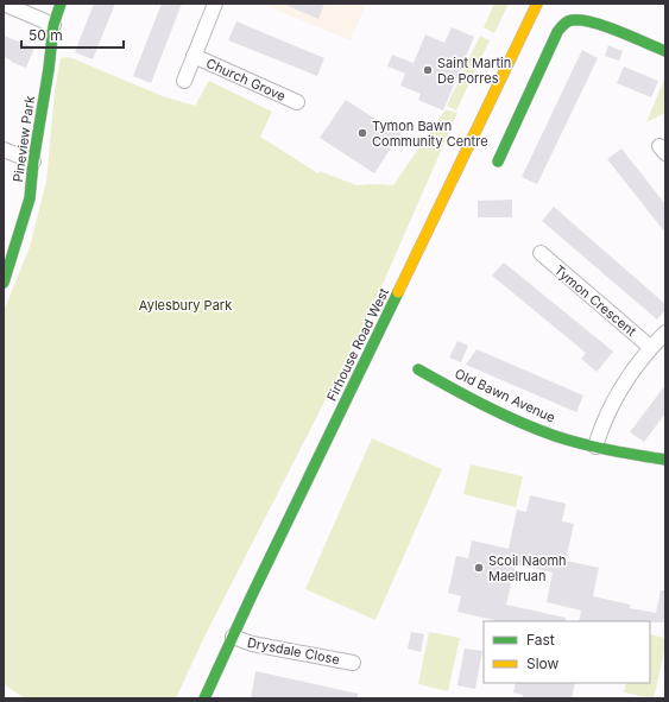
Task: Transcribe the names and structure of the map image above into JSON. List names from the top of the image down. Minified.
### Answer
{"streets":{"street":["Church Grove","Pineview Park","Tymon Crescent","Firhouse Road West","Old Bawn Avenue","Drysdale Close"]},"crossings":[["Firhouse Road West","Drysdale Close"]],"parks":["Aylesbury Park"],"places":["Saint Martin De Porres","Tymon Bawn Community Centre","Scoil Naomh Maelruan"],"legend":["Fast","Slow"],"scale_bar":"50 m"}
